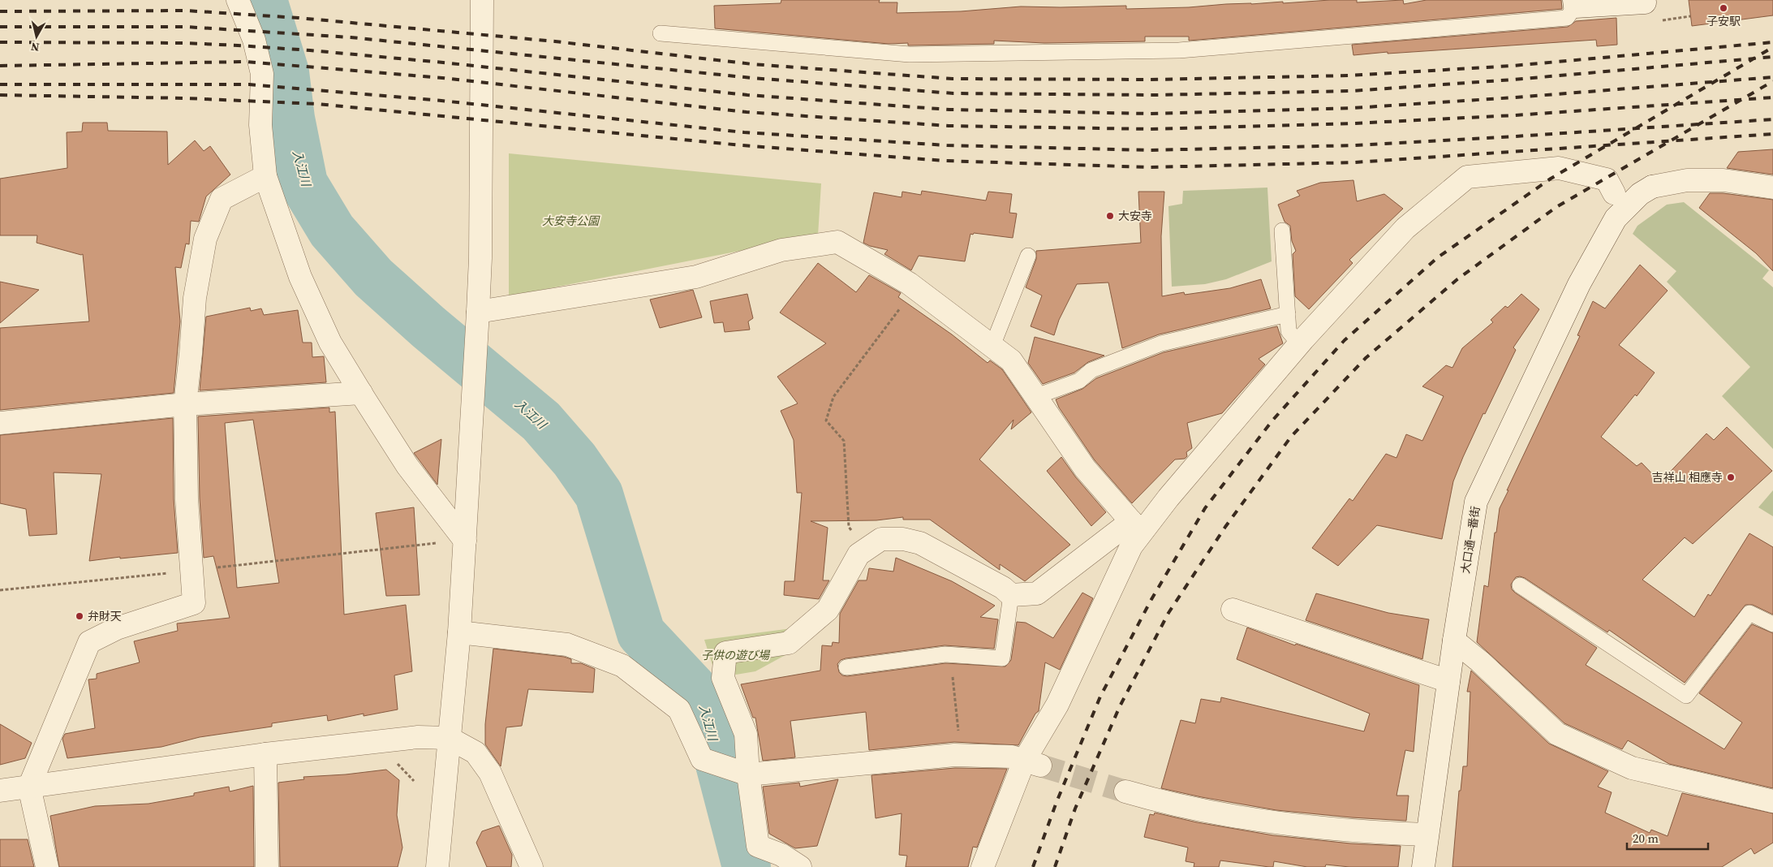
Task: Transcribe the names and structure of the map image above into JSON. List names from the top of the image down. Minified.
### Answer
{"streets":{"street":["大口通一番街"]},"water":["入江川"],"parks":["大安寺公園","子供の遊び場"],"places":["子安駅","大安寺","吉祥山 相應寺","弁財天"],"scale_bar":"20 m","north":"bottom"}
